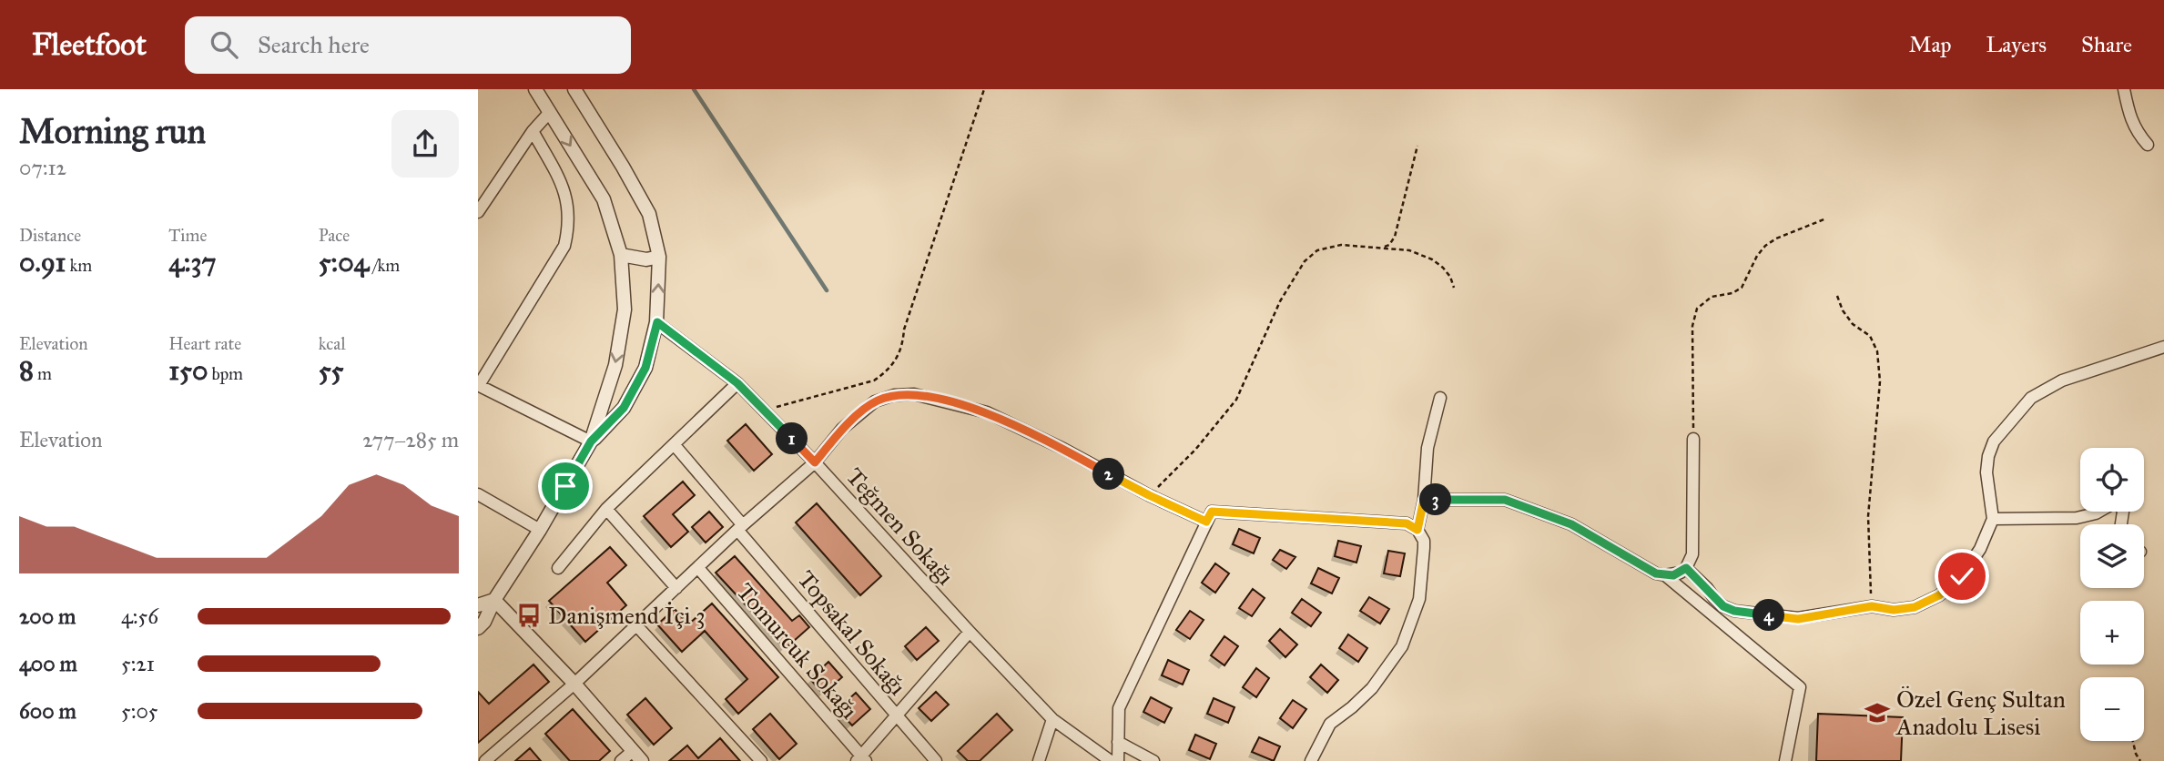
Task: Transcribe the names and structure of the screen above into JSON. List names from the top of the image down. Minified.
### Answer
{"streets":{"street":["Teğmen Sokağı","Topsakal Sokağı","Tomurcuk Sokağı"]},"places":{"bus stop":["Danişmend İçi 3"],"school or university":["Özel Genç Sultan Anadolu Lisesi"]},"page":{"header":"Fleetfoot","search":"Search here","nav":["Map","Layers","Share"],"heading":["Morning run","07:12"],"stats":[["Distance","0.91 km"],["Time","4:37"],["Pace","5:04 /km"],["Elevation","8 m"],["Heart rate","150 bpm"],["kcal","55"]],"chart":["Elevation","277–285 m"],"pins":["1","2","3","4"],"map_buttons":["+","−"],"list":[{"name":"200 m","note":"4:56"},{"name":"400 m","note":"5:21"},{"name":"600 m","note":"5:05"}]}}
